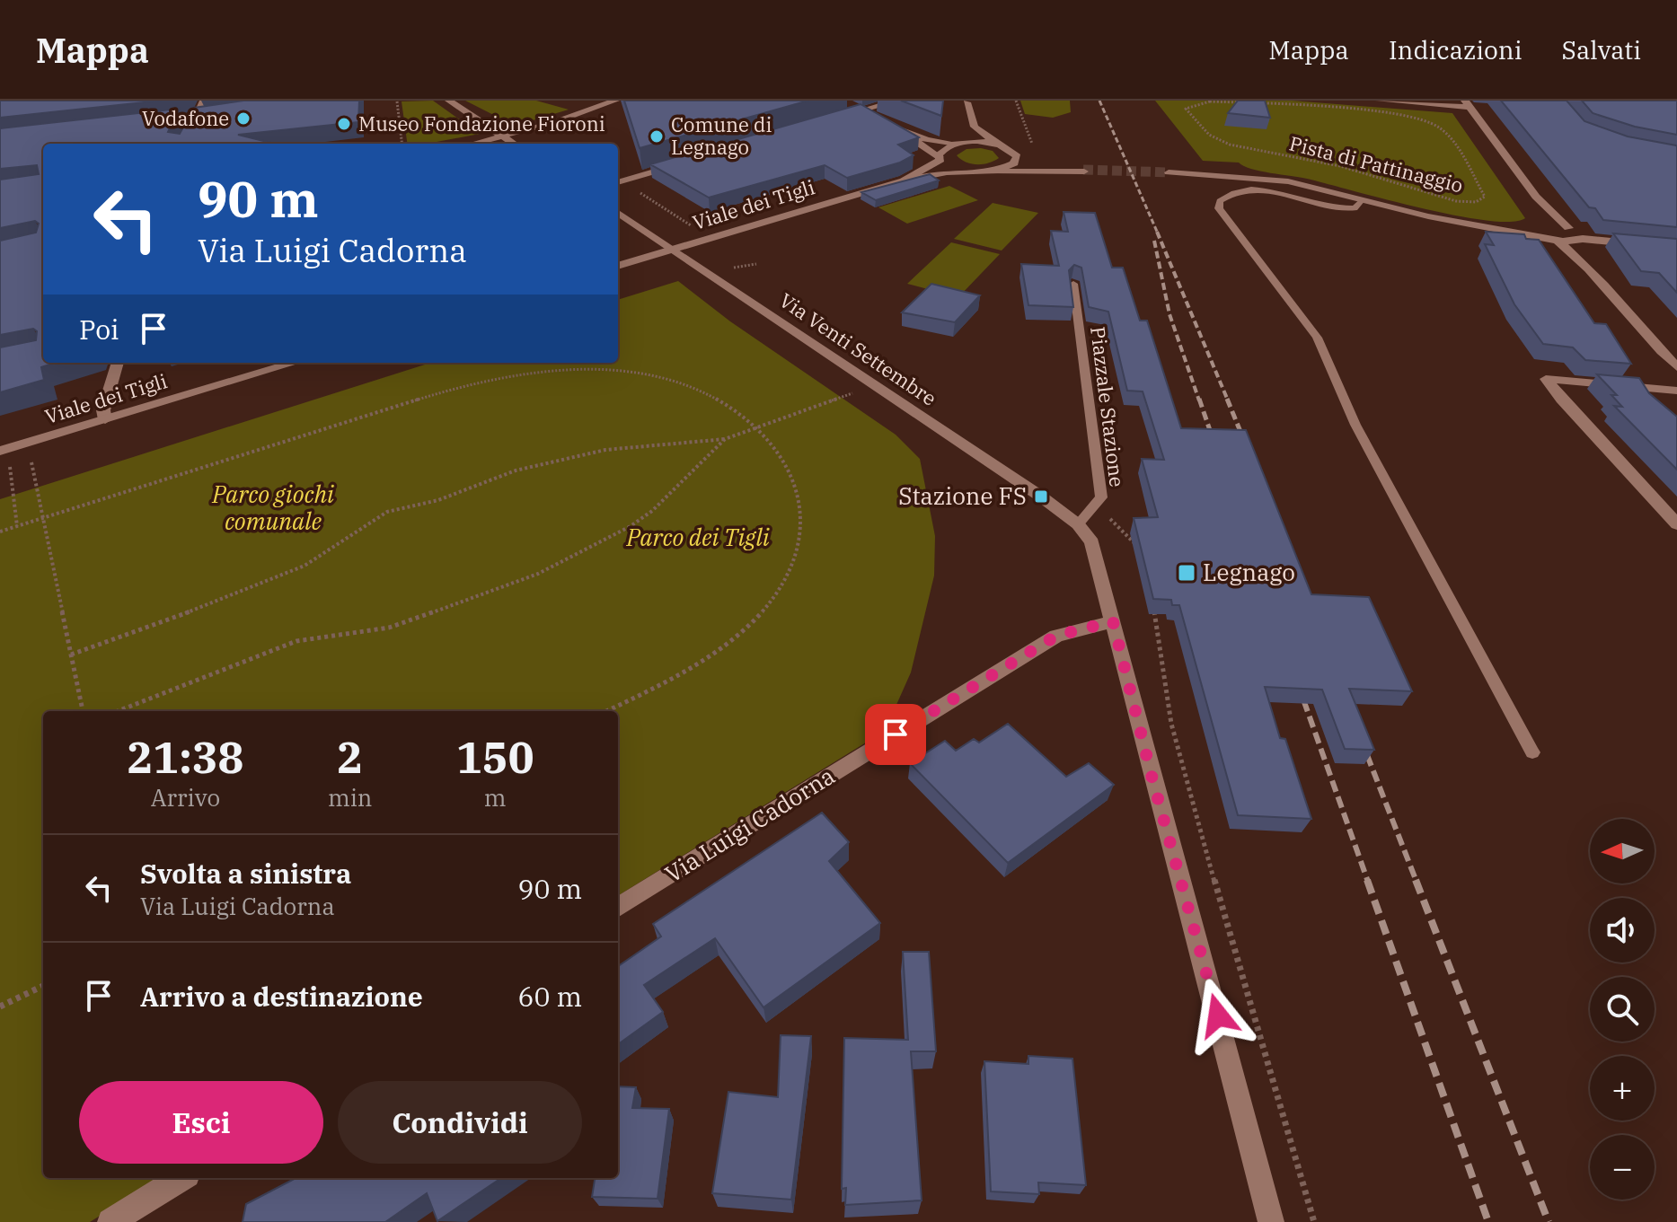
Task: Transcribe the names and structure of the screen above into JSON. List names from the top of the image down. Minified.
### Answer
{"streets":{"street":["Viale dei Tigli","Via Venti Settembre","Via Luigi Cadorna"],"lane":["Piazzale Stazione"],"path":["Pista di Pattinaggio"]},"crossings":[["Viale dei Tigli","Via Venti Settembre"],["Via Venti Settembre","Piazzale Stazione"]],"parks":["Parco giochi comunale","Parco dei Tigli"],"places":{"other":["Vodafone","Museo Fondazione Fioroni","Comune di Legnago"],"transit":["Stazione FS","Legnago"]},"north":"left","page":{"header":"Mappa","nav":["Mappa","Indicazioni","Salvati"],"turn":["90 m","Via Luigi Cadorna"],"then":"Poi","eta":["21:38","Arrivo","2","min","150","m"],"map_buttons":["+","−"],"list":[{"name":"Svolta a sinistra","note":"Via Luigi Cadorna","value":"90 m"},{"name":"Arrivo a destinazione","value":"60 m"}],"buttons":["Esci","Condividi"]}}
